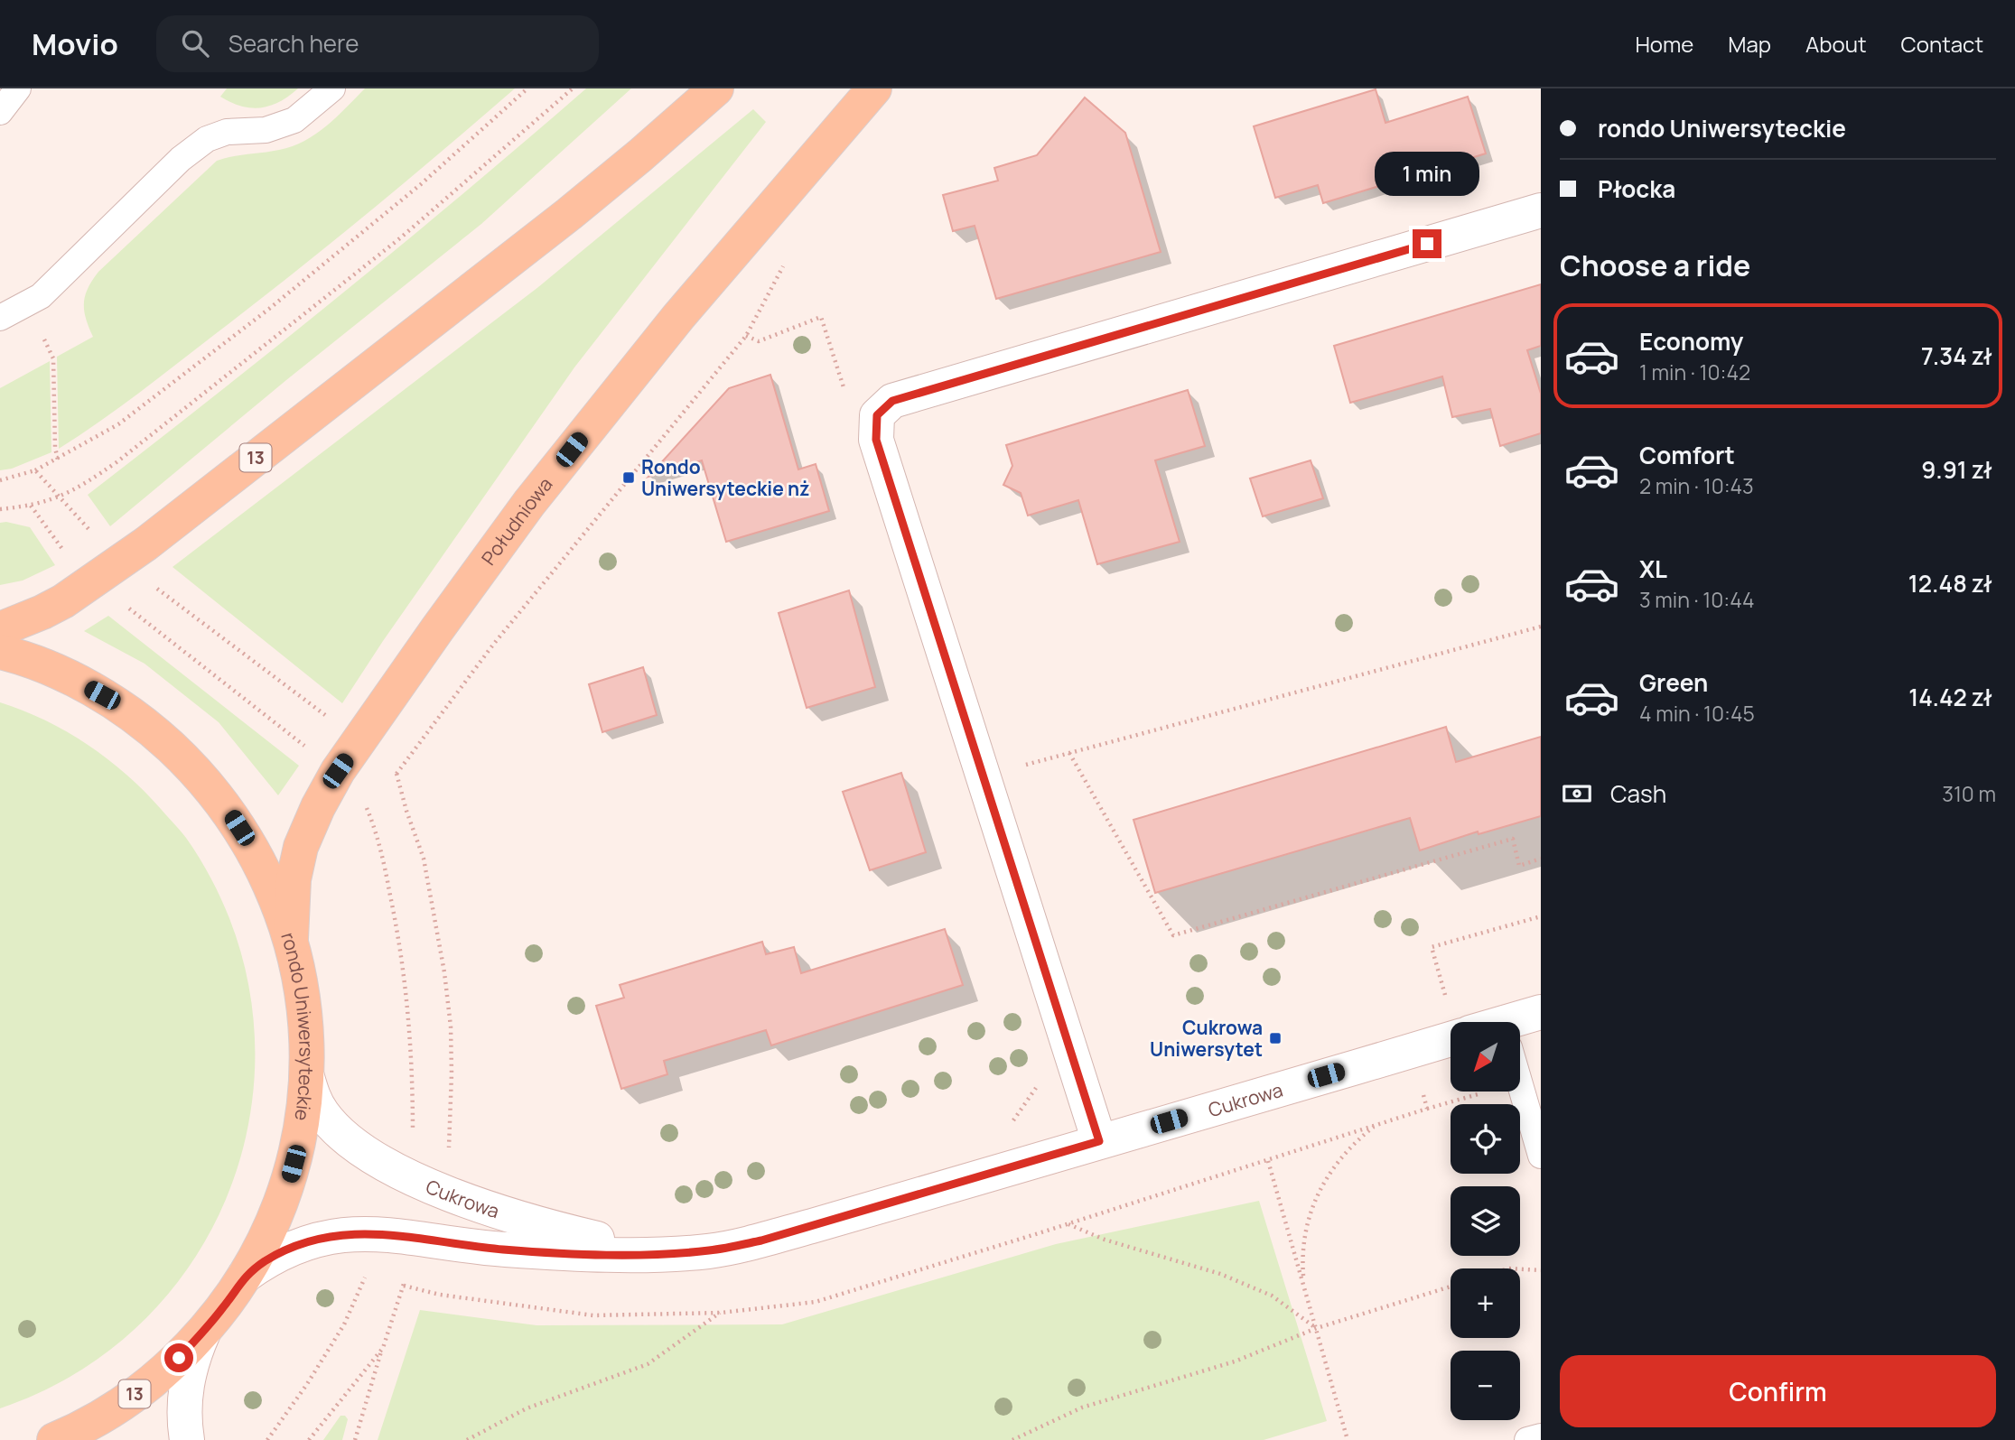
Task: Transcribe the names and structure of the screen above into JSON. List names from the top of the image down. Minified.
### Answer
{"streets":{"main road":["13","Południowa","rondo Uniwersyteckie"],"street":["Cukrowa"]},"crossings":[["Południowa","rondo Uniwersyteckie"],["rondo Uniwersyteckie","Cukrowa"]],"places":{"transit":["Rondo Uniwersyteckie nż","Cukrowa Uniwersytet"]},"north":"bottom left","page":{"header":"Movio","search":"Search here","nav":["Home","Map","About","Contact"],"banner":["rondo Uniwersyteckie","Płocka"],"bubble":"1 min","heading":"Choose a ride","list":[{"name":"Economy","note":"1 min · 10:42","value":"7.34 zł"},{"name":"Comfort","note":"2 min · 10:43","value":"9.91 zł"},{"name":"XL","note":"3 min · 10:44","value":"12.48 zł"},{"name":"Green","note":"4 min · 10:45","value":"14.42 zł"}],"pay":["Cash","310 m"],"map_buttons":["+","−"],"buttons":"Confirm"}}
